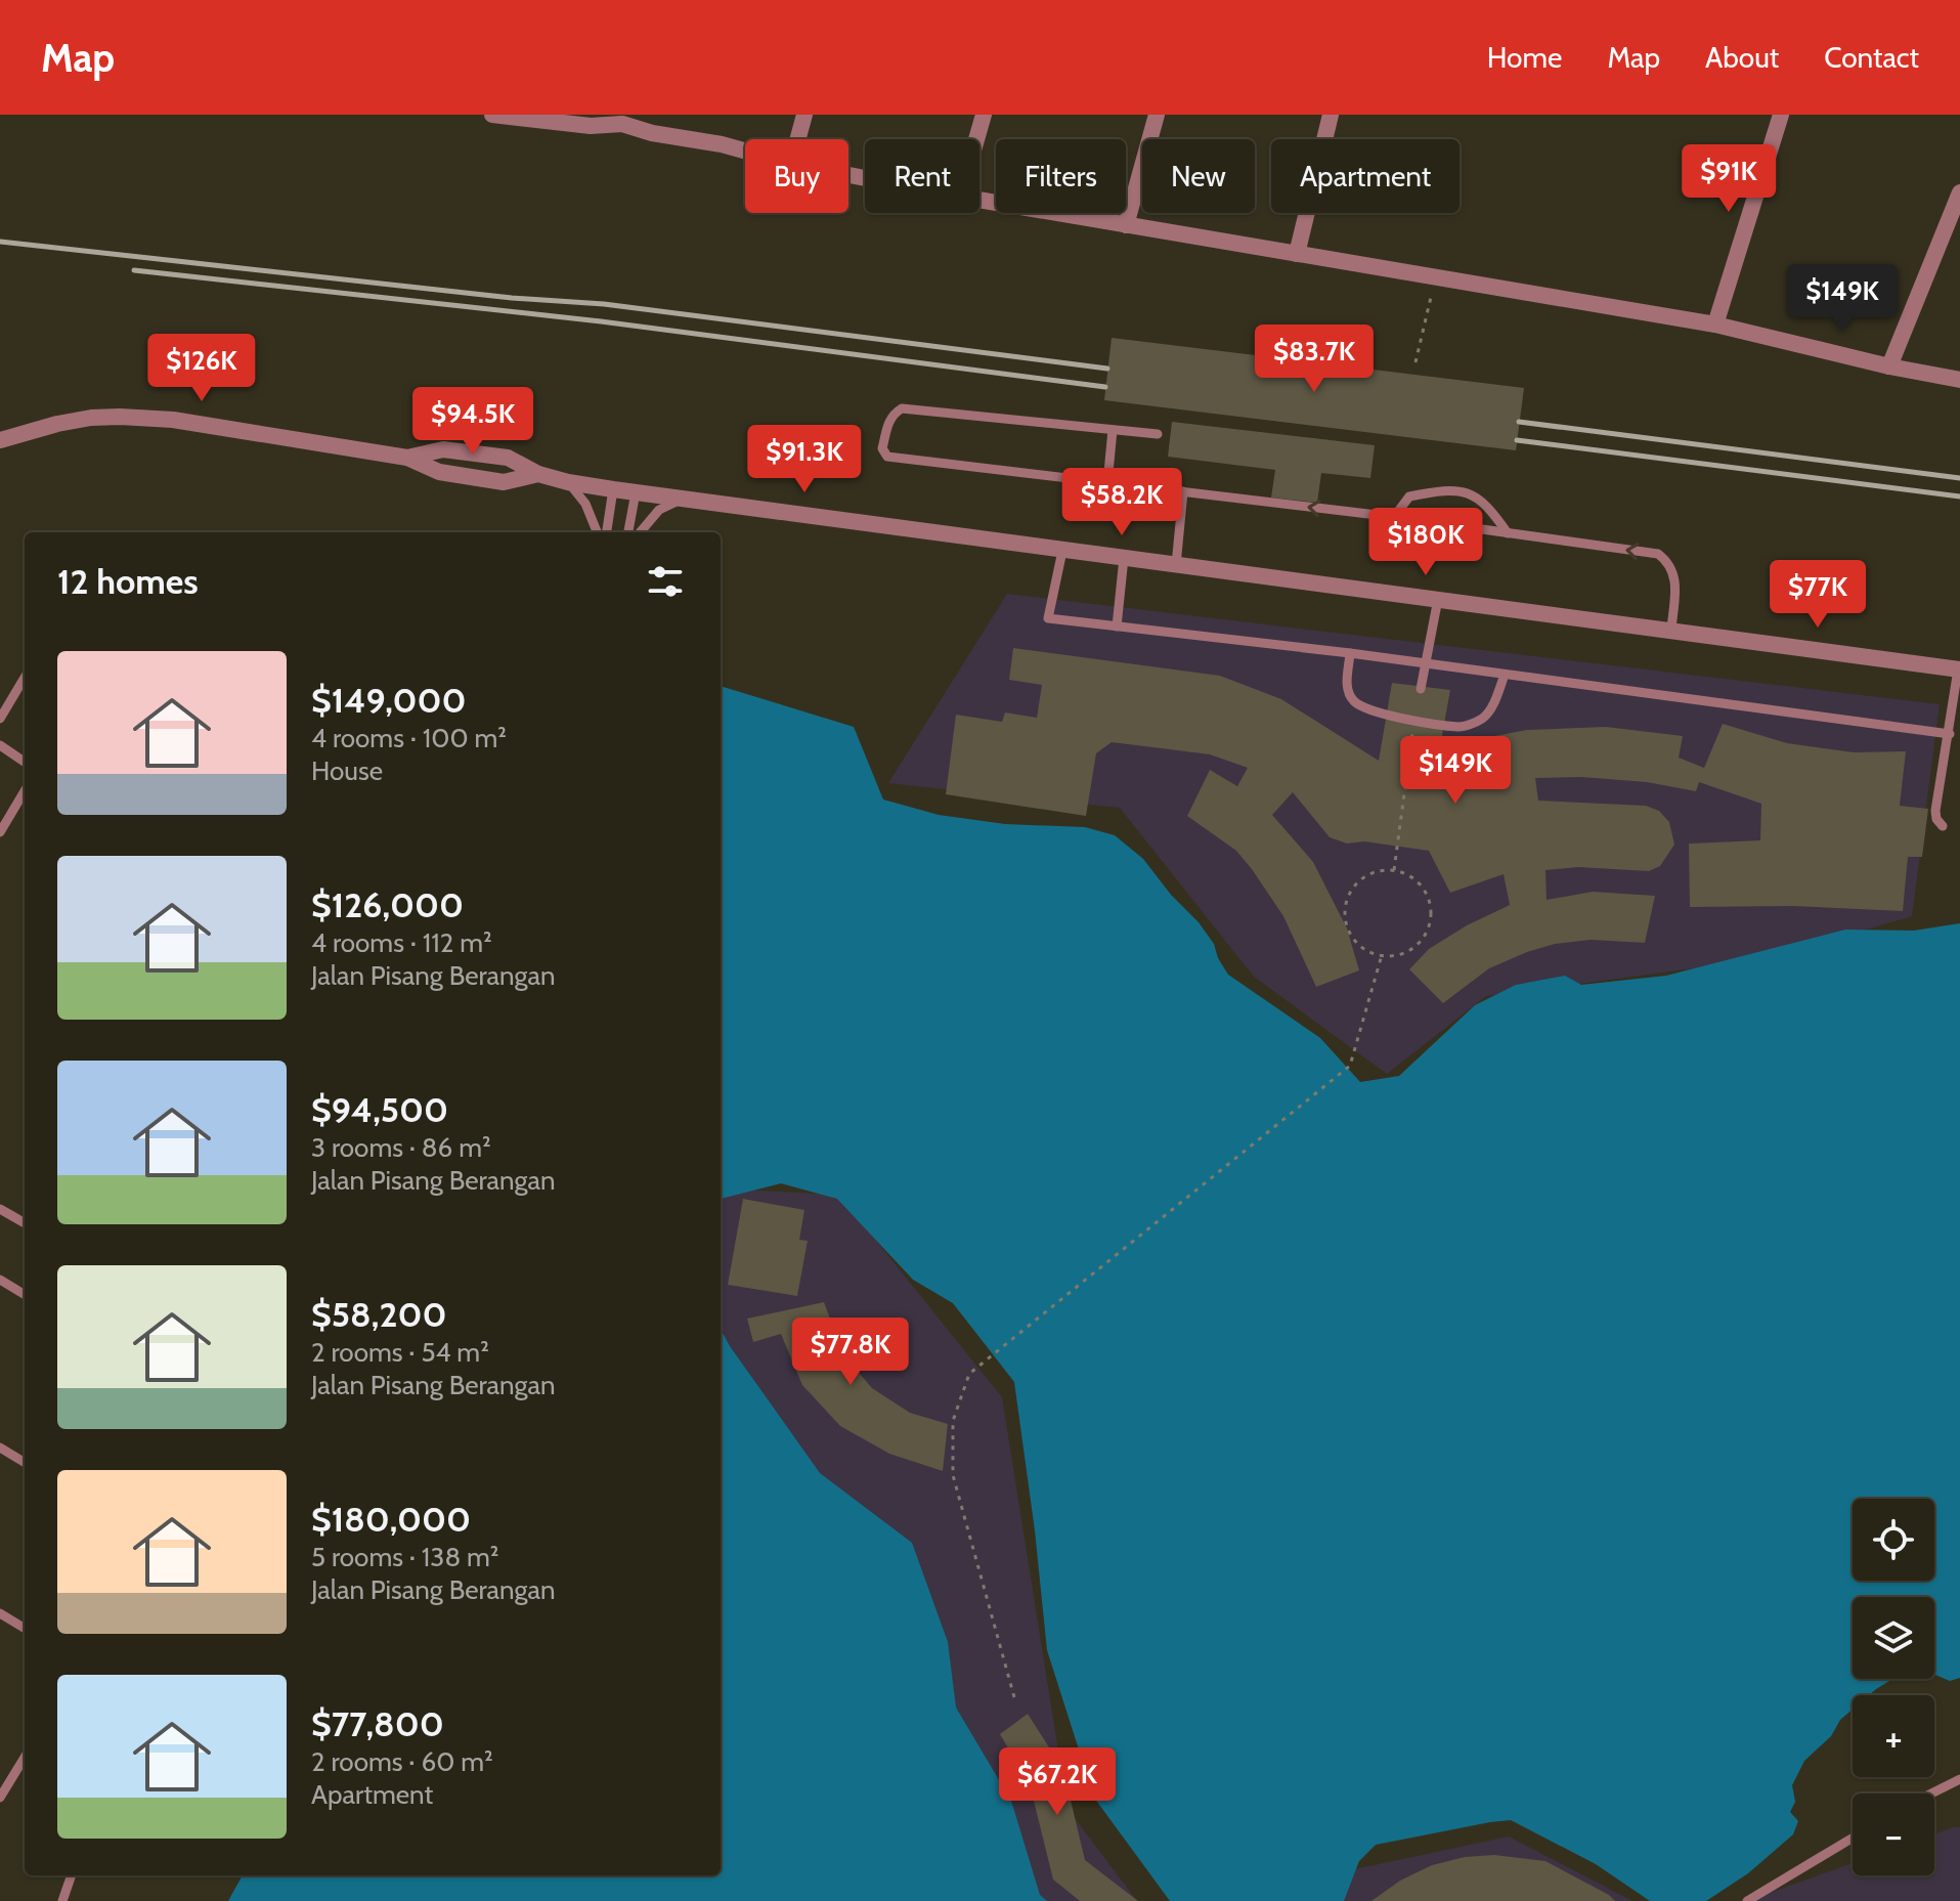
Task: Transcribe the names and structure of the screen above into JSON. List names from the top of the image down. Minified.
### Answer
{"page":{"header":"Map","nav":["Home","Map","About","Contact"],"chip":["Buy","Rent","Filters","New","Apartment"],"price":["$91K","$149K","$83.7K","$126K","$94.5K","$91.3K","$58.2K","$180K","$77K","$149K","$77.8K","$67.2K"],"heading":"12 homes","list":[{"name":"$149,000","note":"4 rooms · 100 m² · House"},{"name":"$126,000","note":"4 rooms · 112 m² · Jalan Pisang Berangan"},{"name":"$94,500","note":"3 rooms · 86 m² · Jalan Pisang Berangan"},{"name":"$58,200","note":"2 rooms · 54 m² · Jalan Pisang Berangan"},{"name":"$180,000","note":"5 rooms · 138 m² · Jalan Pisang Berangan"},{"name":"$77,800","note":"2 rooms · 60 m² · Apartment"}],"map_buttons":["+","−"]}}
